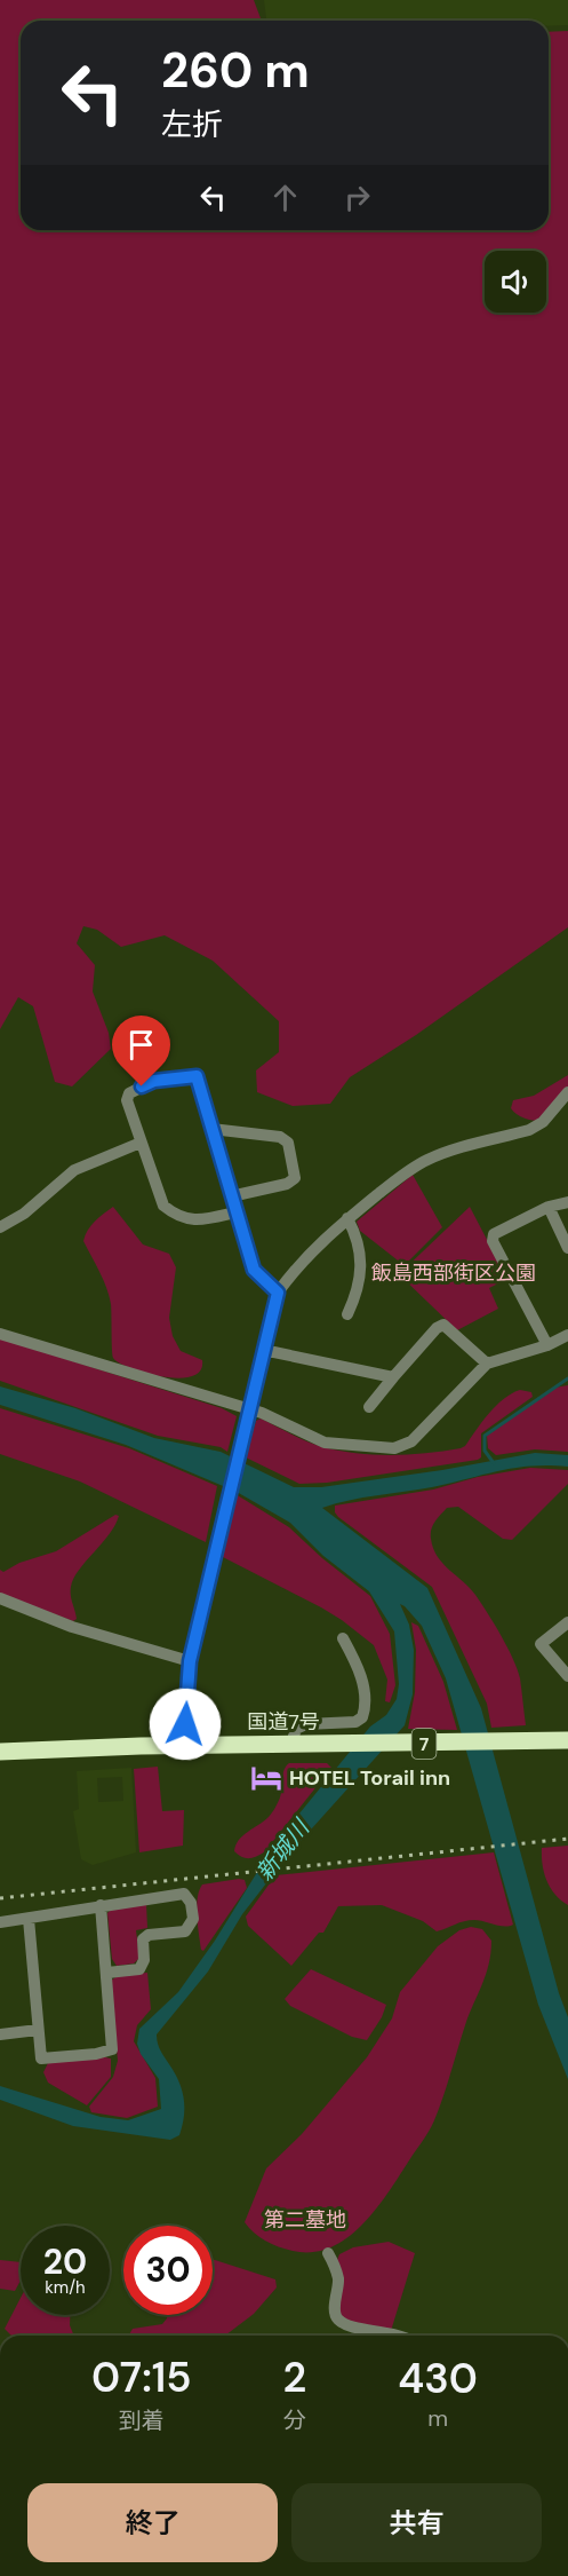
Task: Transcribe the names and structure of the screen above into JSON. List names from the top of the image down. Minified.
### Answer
{"streets":{"highway":["国道7号","7"]},"water":["新城川"],"parks":["飯島西部街区公園","第二墓地"],"places":{"hotel":["HOTEL Torail inn"]},"page":{"turn":["260 m","左折"],"speed":"20 km/h","limit":"30","eta":["07:15","到着","2","分","430","m"],"buttons":["終了","共有"]}}
